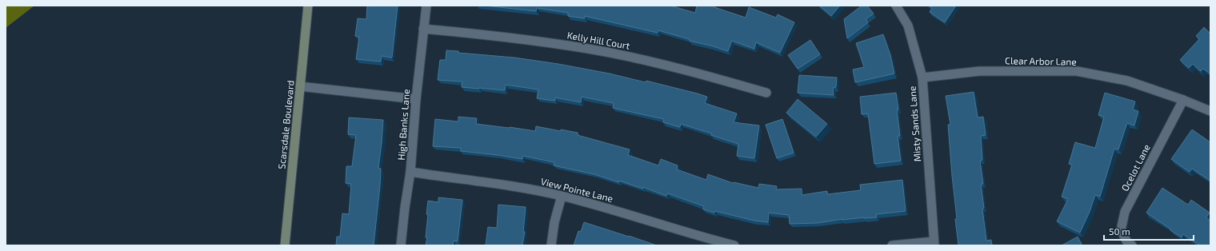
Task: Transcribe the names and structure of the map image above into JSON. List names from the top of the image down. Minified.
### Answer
{"streets":{"main road":["Scarsdale Boulevard"],"street":["Kelly Hill Court","Clear Arbor Lane","Misty Sands Lane","High Banks Lane","Ocelot Lane","View Pointe Lane"]},"crossings":[["Kelly Hill Court","High Banks Lane"],["Clear Arbor Lane","Misty Sands Lane"],["Clear Arbor Lane","Ocelot Lane"],["High Banks Lane","View Pointe Lane"]],"scale_bar":"50 m"}
